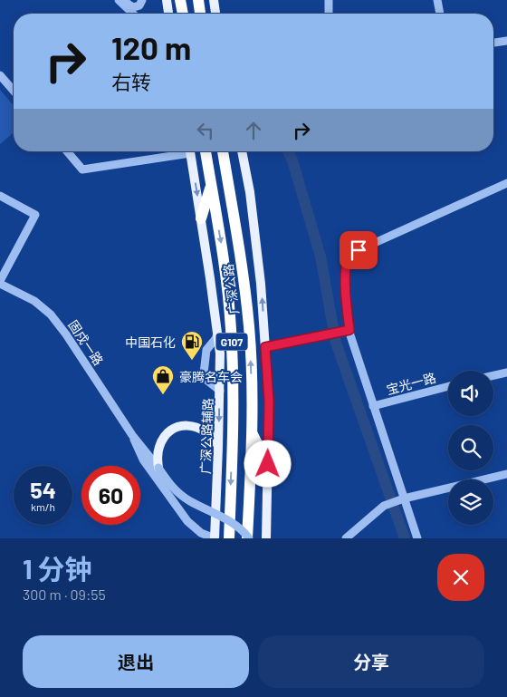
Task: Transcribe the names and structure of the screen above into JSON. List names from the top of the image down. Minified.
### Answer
{"streets":{"highway":["广深公路","G107"],"main road":["广深公路辅路"],"street":["固戍一路","宝光一路"]},"crossings":[["广深公路","固戍一路"],["固戍一路","广深公路辅路"]],"places":{"fuel station":["中国石化"],"shop":["豪腾名车会"]},"page":{"turn":["120 m","右转"],"speed":"54 km/h","limit":"60","heading":["1 分钟","300 m · 09:55"],"buttons":["退出","分享"]}}
